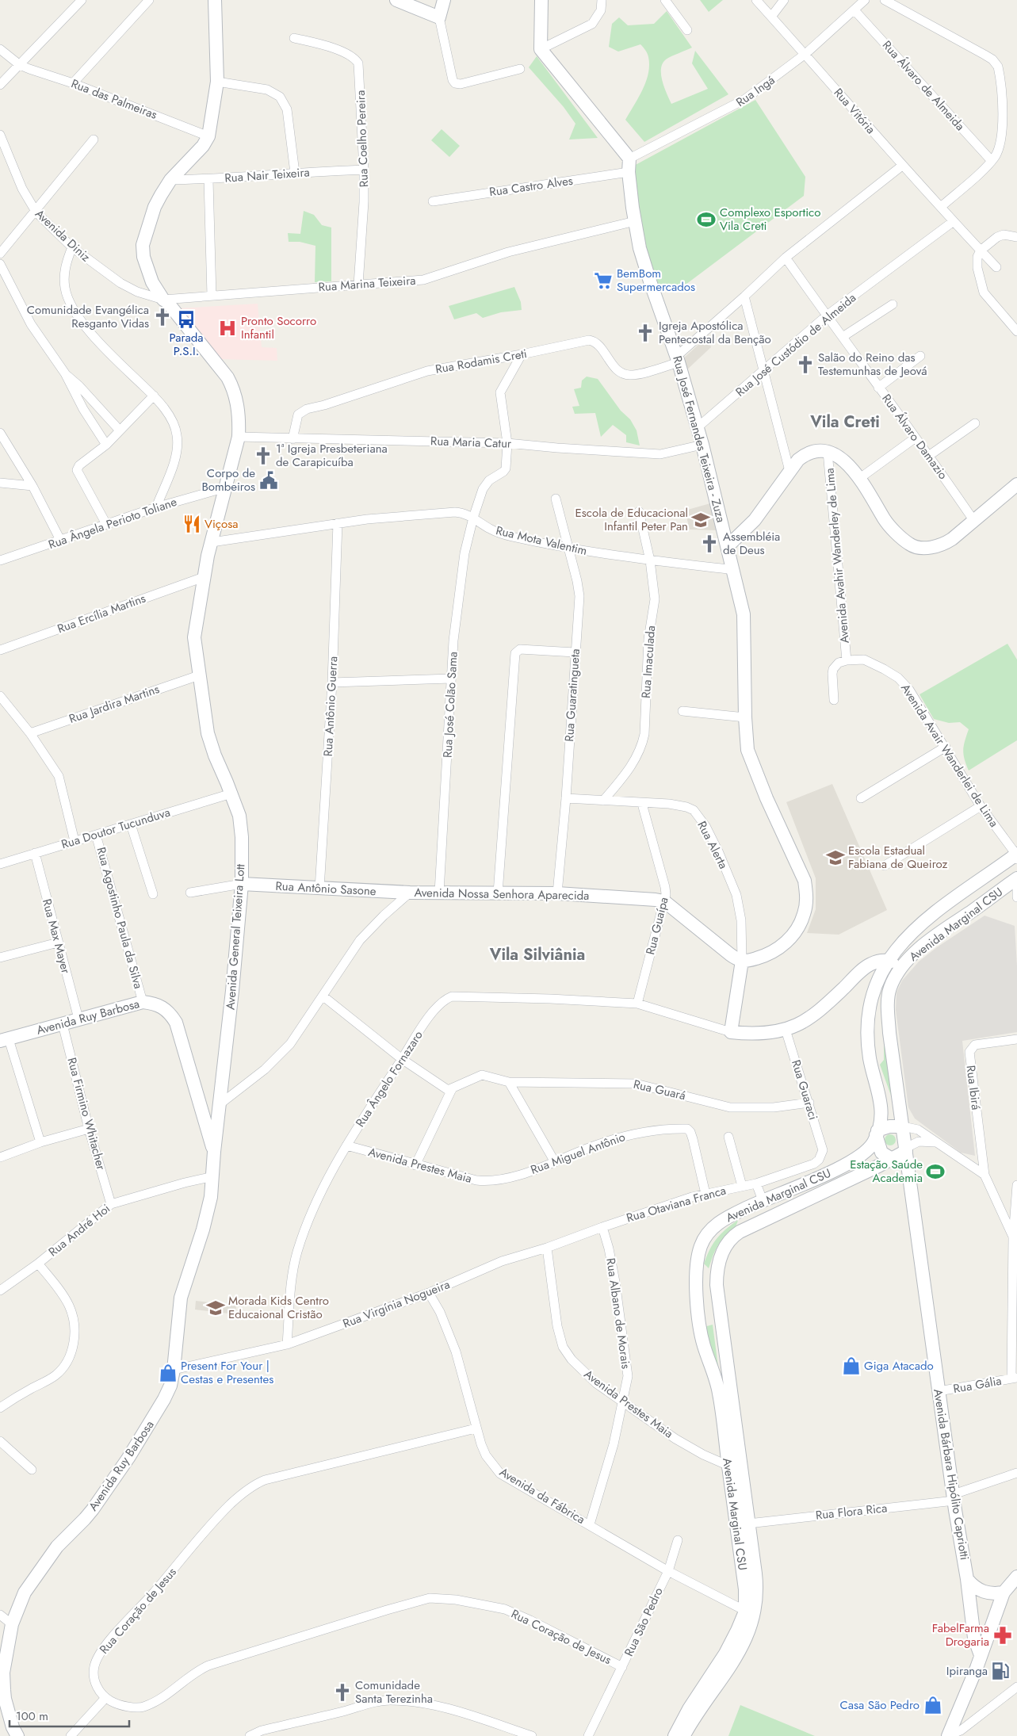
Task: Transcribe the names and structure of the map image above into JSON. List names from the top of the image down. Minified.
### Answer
{"streets":{"street":["Rua Álvaro de Almeida","Rua Ingá","Rua das Palmeiras","Rua Vitória","Rua Coelho Pereira","Rua Nair Teixeira","Rua Castro Alves","Avenida Diniz","Rua Marina Teixeira","Rua José Custódio de Almeida","Rua Rodamis Creti","Rua Álvaro Damazio","Rua José Fernandes Teixeira - Zuza","Rua Maria Catur","Rua Ângela Perioto Toliane","Rua Mota Valentim","Avenida Avahir Wanderley de Lima","Rua Ercília Martins","Rua Imaculada","Rua Guaratingueta","Rua Jardira Martins","Rua José Colão Sama","Rua Antônio Guerra","Avenida Avair Wanderlei de Lima","Rua Doutor Tucunduva","Rua Alerta","Rua Antônio Sasone","Avenida Nossa Senhora Aparecida","Rua Agostinho Paula da Silva","Avenida Marginal CSU","Rua Guaípa","Rua Max Mayer","Avenida General Teixeira Lott","Avenida Ruy Barbosa","Rua Ângelo Fornazaro","Rua Ibirá","Rua Guará","Rua Guaraci","Rua Firmino Whitacher","Rua Miguel Antônio","Avenida Prestes Maia","Rua Otaviana Franca","Rua André Hoi","Rua Virgínia Nogueira","Rua Albano de Morais","Rua Gália","Avenida Bárbara Hipólito Capriotti","Avenida da Fábrica","Rua Flora Rica","Rua Coração de Jesus","Rua São Pedro"]},"crossings":[["Rua Álvaro de Almeida","Rua Ingá"],["Rua Ingá","Rua Vitória"],["Rua Ingá","Rua José Fernandes Teixeira - Zuza"],["Rua das Palmeiras","Avenida General Teixeira Lott"],["Rua Vitória","Rua José Custódio de Almeida"],["Rua Coelho Pereira","Rua Nair Teixeira"],["Rua Coelho Pereira","Rua Marina Teixeira"],["Rua Nair Teixeira","Avenida General Teixeira Lott"],["Rua Castro Alves","Rua José Fernandes Teixeira - Zuza"],["Avenida Diniz","Rua Marina Teixeira"],["Avenida Diniz","Avenida General Teixeira Lott"],["Rua Marina Teixeira","Rua José Fernandes Teixeira - Zuza"],["Rua Marina Teixeira","Avenida General Teixeira Lott"],["Rua José Custódio de Almeida","Rua Álvaro Damazio"],["Rua José Custódio de Almeida","Rua José Fernandes Teixeira - Zuza"],["Rua Rodamis Creti","Rua José Fernandes Teixeira - Zuza"],["Rua Rodamis Creti","Rua Maria Catur"],["Rua Rodamis Creti","Rua José Colão Sama"],["Rua José Fernandes Teixeira - Zuza","Rua Maria Catur"],["Rua José Fernandes Teixeira - Zuza","Rua Mota Valentim"],["Rua José Fernandes Teixeira - Zuza","Rua Alerta"],["Rua Maria Catur","Rua José Colão Sama"],["Rua Maria Catur","Avenida General Teixeira Lott"],["Rua Ângela Perioto Toliane","Avenida General Teixeira Lott"],["Rua Mota Valentim","Rua Imaculada"],["Rua Mota Valentim","Rua Guaratingueta"],["Rua Mota Valentim","Rua José Colão Sama"],["Rua Mota Valentim","Rua Antônio Guerra"],["Rua Mota Valentim","Avenida General Teixeira Lott"],["Avenida Avahir Wanderley de Lima","Avenida Avair Wanderlei de Lima"],["Rua Ercília Martins","Avenida General Teixeira Lott"],["Rua Imaculada","Rua Alerta"],["Rua Guaratingueta","Rua Alerta"],["Rua Guaratingueta","Avenida Nossa Senhora Aparecida"],["Rua Jardira Martins","Avenida General Teixeira Lott"],["Rua José Colão Sama","Avenida Nossa Senhora Aparecida"],["Rua Antônio Guerra","Rua Antônio Sasone"],["Avenida Avair Wanderlei de Lima","Avenida Marginal CSU"],["Rua Doutor Tucunduva","Rua Agostinho Paula da Silva"],["Rua Doutor Tucunduva","Rua Max Mayer"],["Rua Doutor Tucunduva","Avenida General Teixeira Lott"],["Rua Alerta","Rua Guaípa"],["Rua Antônio Sasone","Avenida Nossa Senhora Aparecida"],["Rua Antônio Sasone","Avenida General Teixeira Lott"],["Avenida Nossa Senhora Aparecida","Rua Guaípa"],["Avenida Nossa Senhora Aparecida","Avenida General Teixeira Lott"],["Rua Agostinho Paula da Silva","Avenida Ruy Barbosa"],["Avenida Marginal CSU","Avenida Prestes Maia"],["Avenida Marginal CSU","Avenida Bárbara Hipólito Capriotti"],["Avenida Marginal CSU","Avenida da Fábrica"],["Avenida Marginal CSU","Rua Flora Rica"],["Rua Guaípa","Rua Ângelo Fornazaro"],["Rua Max Mayer","Avenida Ruy Barbosa"],["Avenida General Teixeira Lott","Avenida Ruy Barbosa"],["Avenida General Teixeira Lott","Rua André Hoi"],["Avenida Ruy Barbosa","Rua Firmino Whitacher"],["Avenida Ruy Barbosa","Rua André Hoi"],["Avenida Ruy Barbosa","Rua Virgínia Nogueira"],["Rua Ângelo Fornazaro","Avenida Prestes Maia"],["Rua Ângelo Fornazaro","Rua Virgínia Nogueira"],["Rua Guará","Rua Guaraci"],["Rua Guaraci","Rua Otaviana Franca"],["Rua Firmino Whitacher","Rua André Hoi"],["Rua Miguel Antônio","Avenida Prestes Maia"],["Rua Miguel Antônio","Rua Otaviana Franca"],["Avenida Prestes Maia","Rua Otaviana Franca"],["Avenida Prestes Maia","Rua Virgínia Nogueira"],["Avenida Prestes Maia","Rua Albano de Morais"],["Rua Otaviana Franca","Rua Virgínia Nogueira"],["Rua Otaviana Franca","Rua Albano de Morais"],["Rua Virgínia Nogueira","Avenida da Fábrica"],["Rua Albano de Morais","Avenida da Fábrica"],["Rua Gália","Avenida Bárbara Hipólito Capriotti"],["Avenida Bárbara Hipólito Capriotti","Rua Flora Rica"],["Avenida da Fábrica","Rua Coração de Jesus"],["Avenida da Fábrica","Rua São Pedro"],["Rua Coração de Jesus","Rua São Pedro"]],"districts":["Vila Creti","Vila Silviânia"],"places":{"sports":["Complexo Esportico Vila Creti","Estação Saúde Academia"],"supermarket":["BemBom Supermercados"],"church":["Comunidade Evangélica Resganto Vidas","Igreja Apostólica Pentecostal da Benção","Salão do Reino das Testemunhas de Jeová","1ª Igreja Presbeteriana de Carapicuíba","Assembléia de Deus","Comunidade Santa Terezinha"],"bus stop":["Parada P.S.I."],"hospital":["Pronto Socorro Infantil"],"public building":["Corpo de Bombeiros"],"school or university":["Escola de Educacional Infantil Peter Pan","Escola Estadual Fabiana de Queiroz","Morada Kids Centro Educaional Cristão"],"restaurant":["Viçosa"],"shop":["Giga Atacado","Present For Your | Cestas e Presentes","Casa São Pedro"],"pharmacy":["FabelFarma Drogaria"],"fuel station":["Ipiranga"]},"scale_bar":"100 m"}
